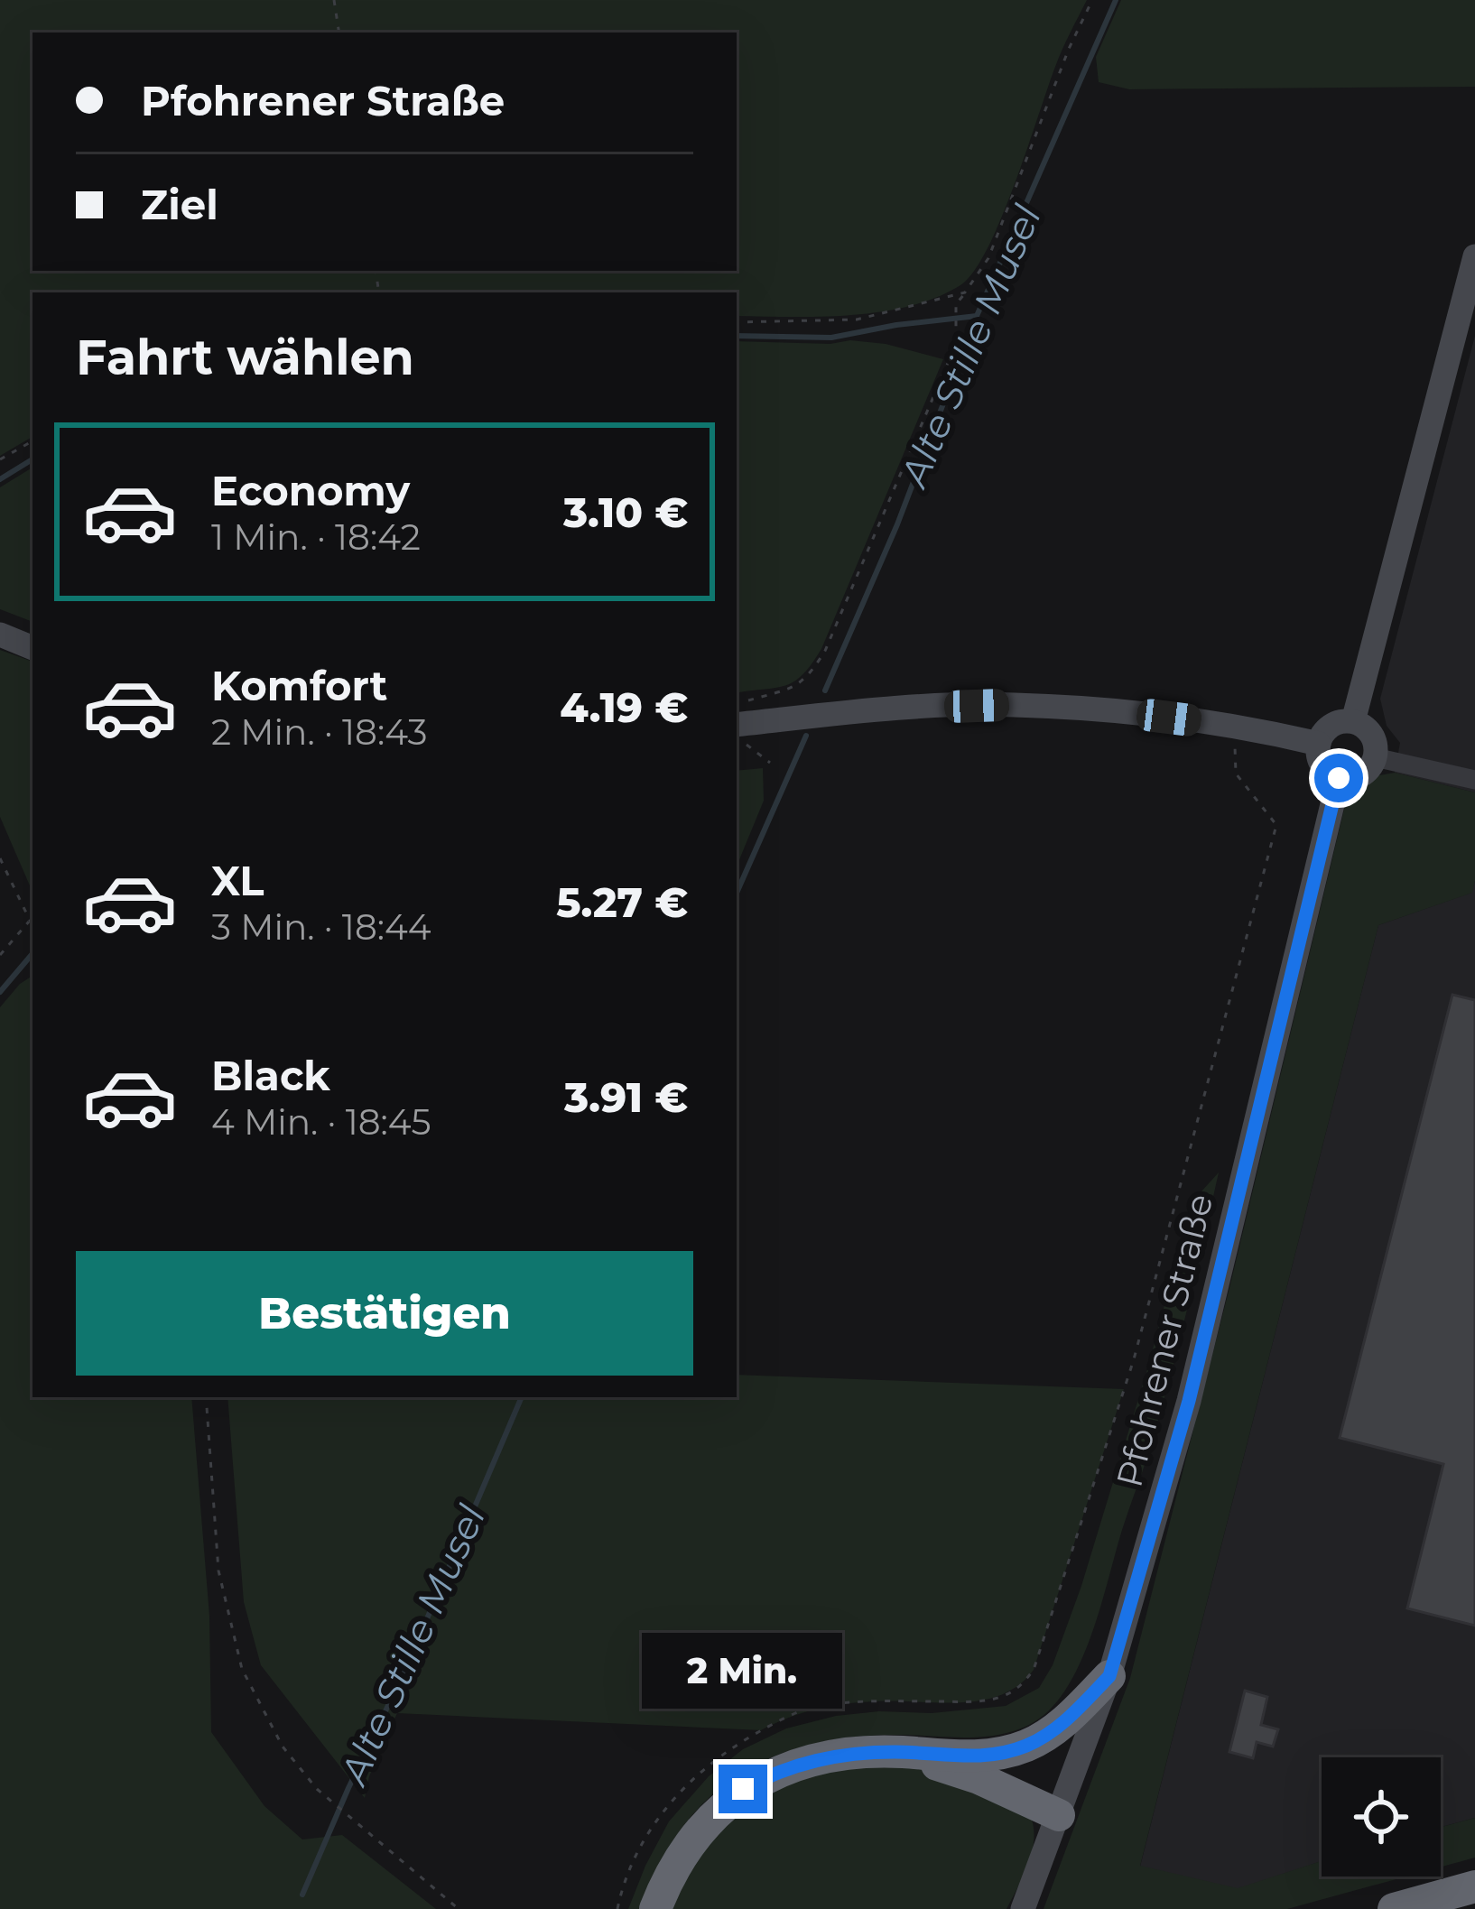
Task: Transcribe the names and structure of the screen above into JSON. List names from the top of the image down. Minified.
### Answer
{"streets":{"main road":["Pfohrener Straße"]},"water":["Alte Stille Musel"],"page":{"banner":["Pfohrener Straße","Ziel"],"heading":"Fahrt wählen","list":[{"name":"Economy","note":"1 Min. · 18:42","value":"3.10 €"},{"name":"Komfort","note":"2 Min. · 18:43","value":"4.19 €"},{"name":"XL","note":"3 Min. · 18:44","value":"5.27 €"},{"name":"Black","note":"4 Min. · 18:45","value":"3.91 €"}],"buttons":"Bestätigen","bubble":"2 Min."}}
